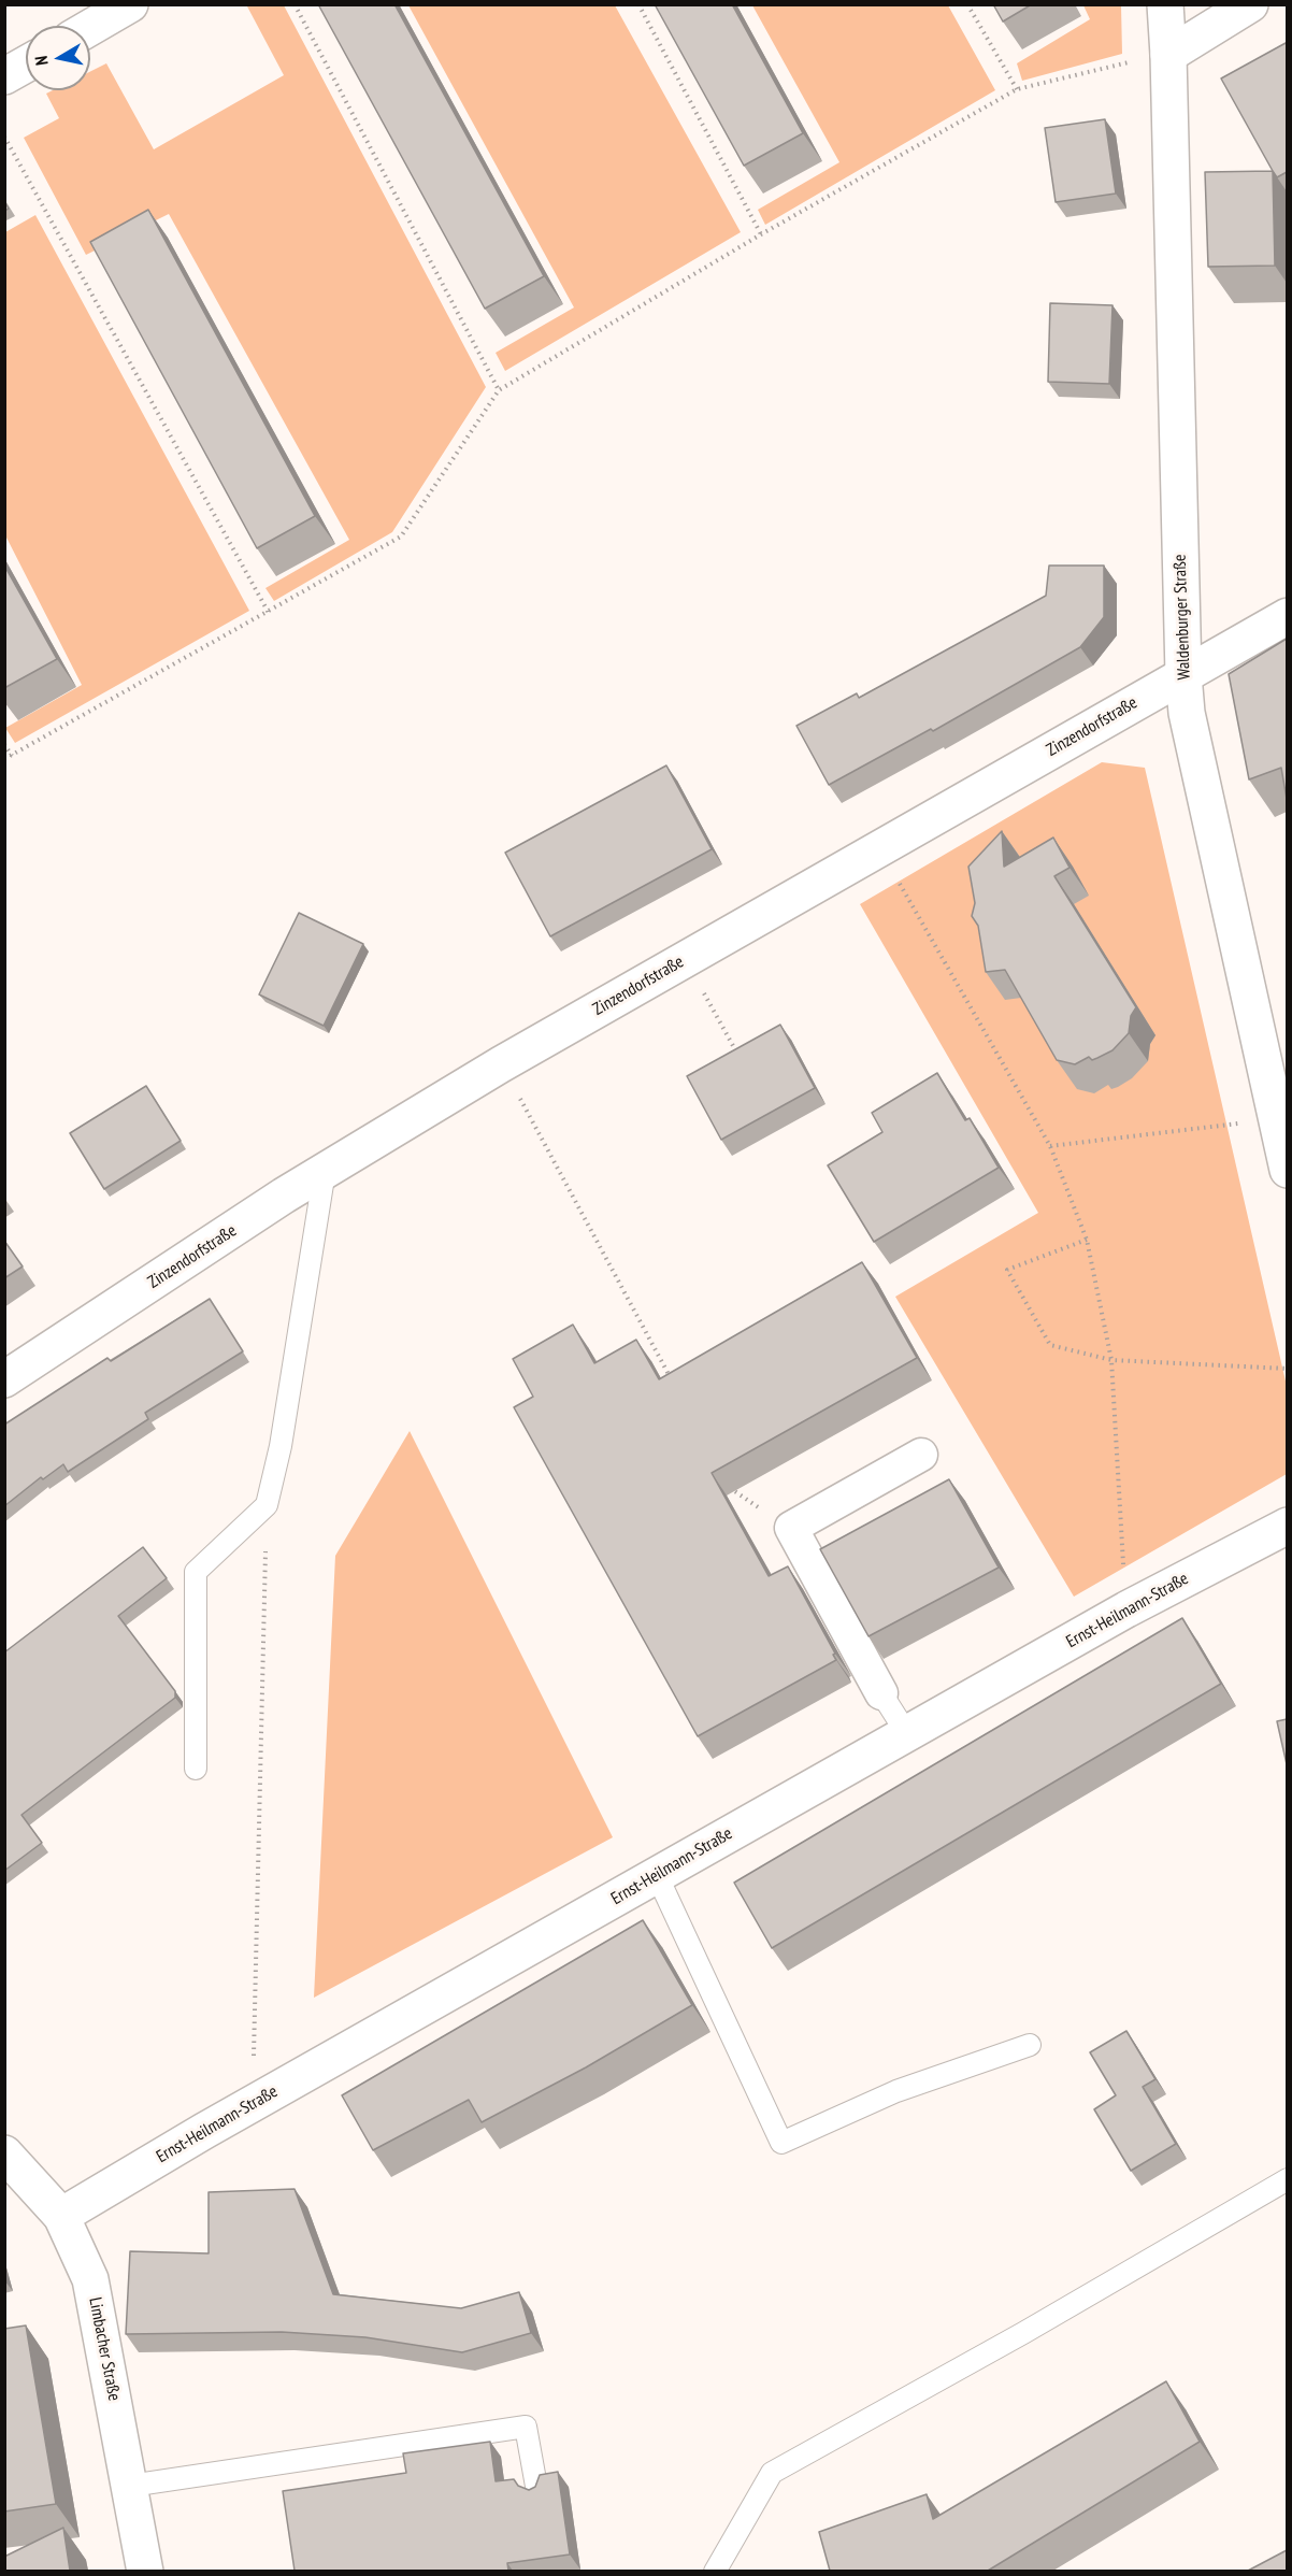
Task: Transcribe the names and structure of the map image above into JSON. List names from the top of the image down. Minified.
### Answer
{"streets":{"street":["Waldenburger Straße","Zinzendorfstraße","Ernst-Heilmann-Straße","Limbacher Straße"]},"crossings":[["Waldenburger Straße","Zinzendorfstraße"],["Ernst-Heilmann-Straße","Limbacher Straße"]],"north":"left"}
